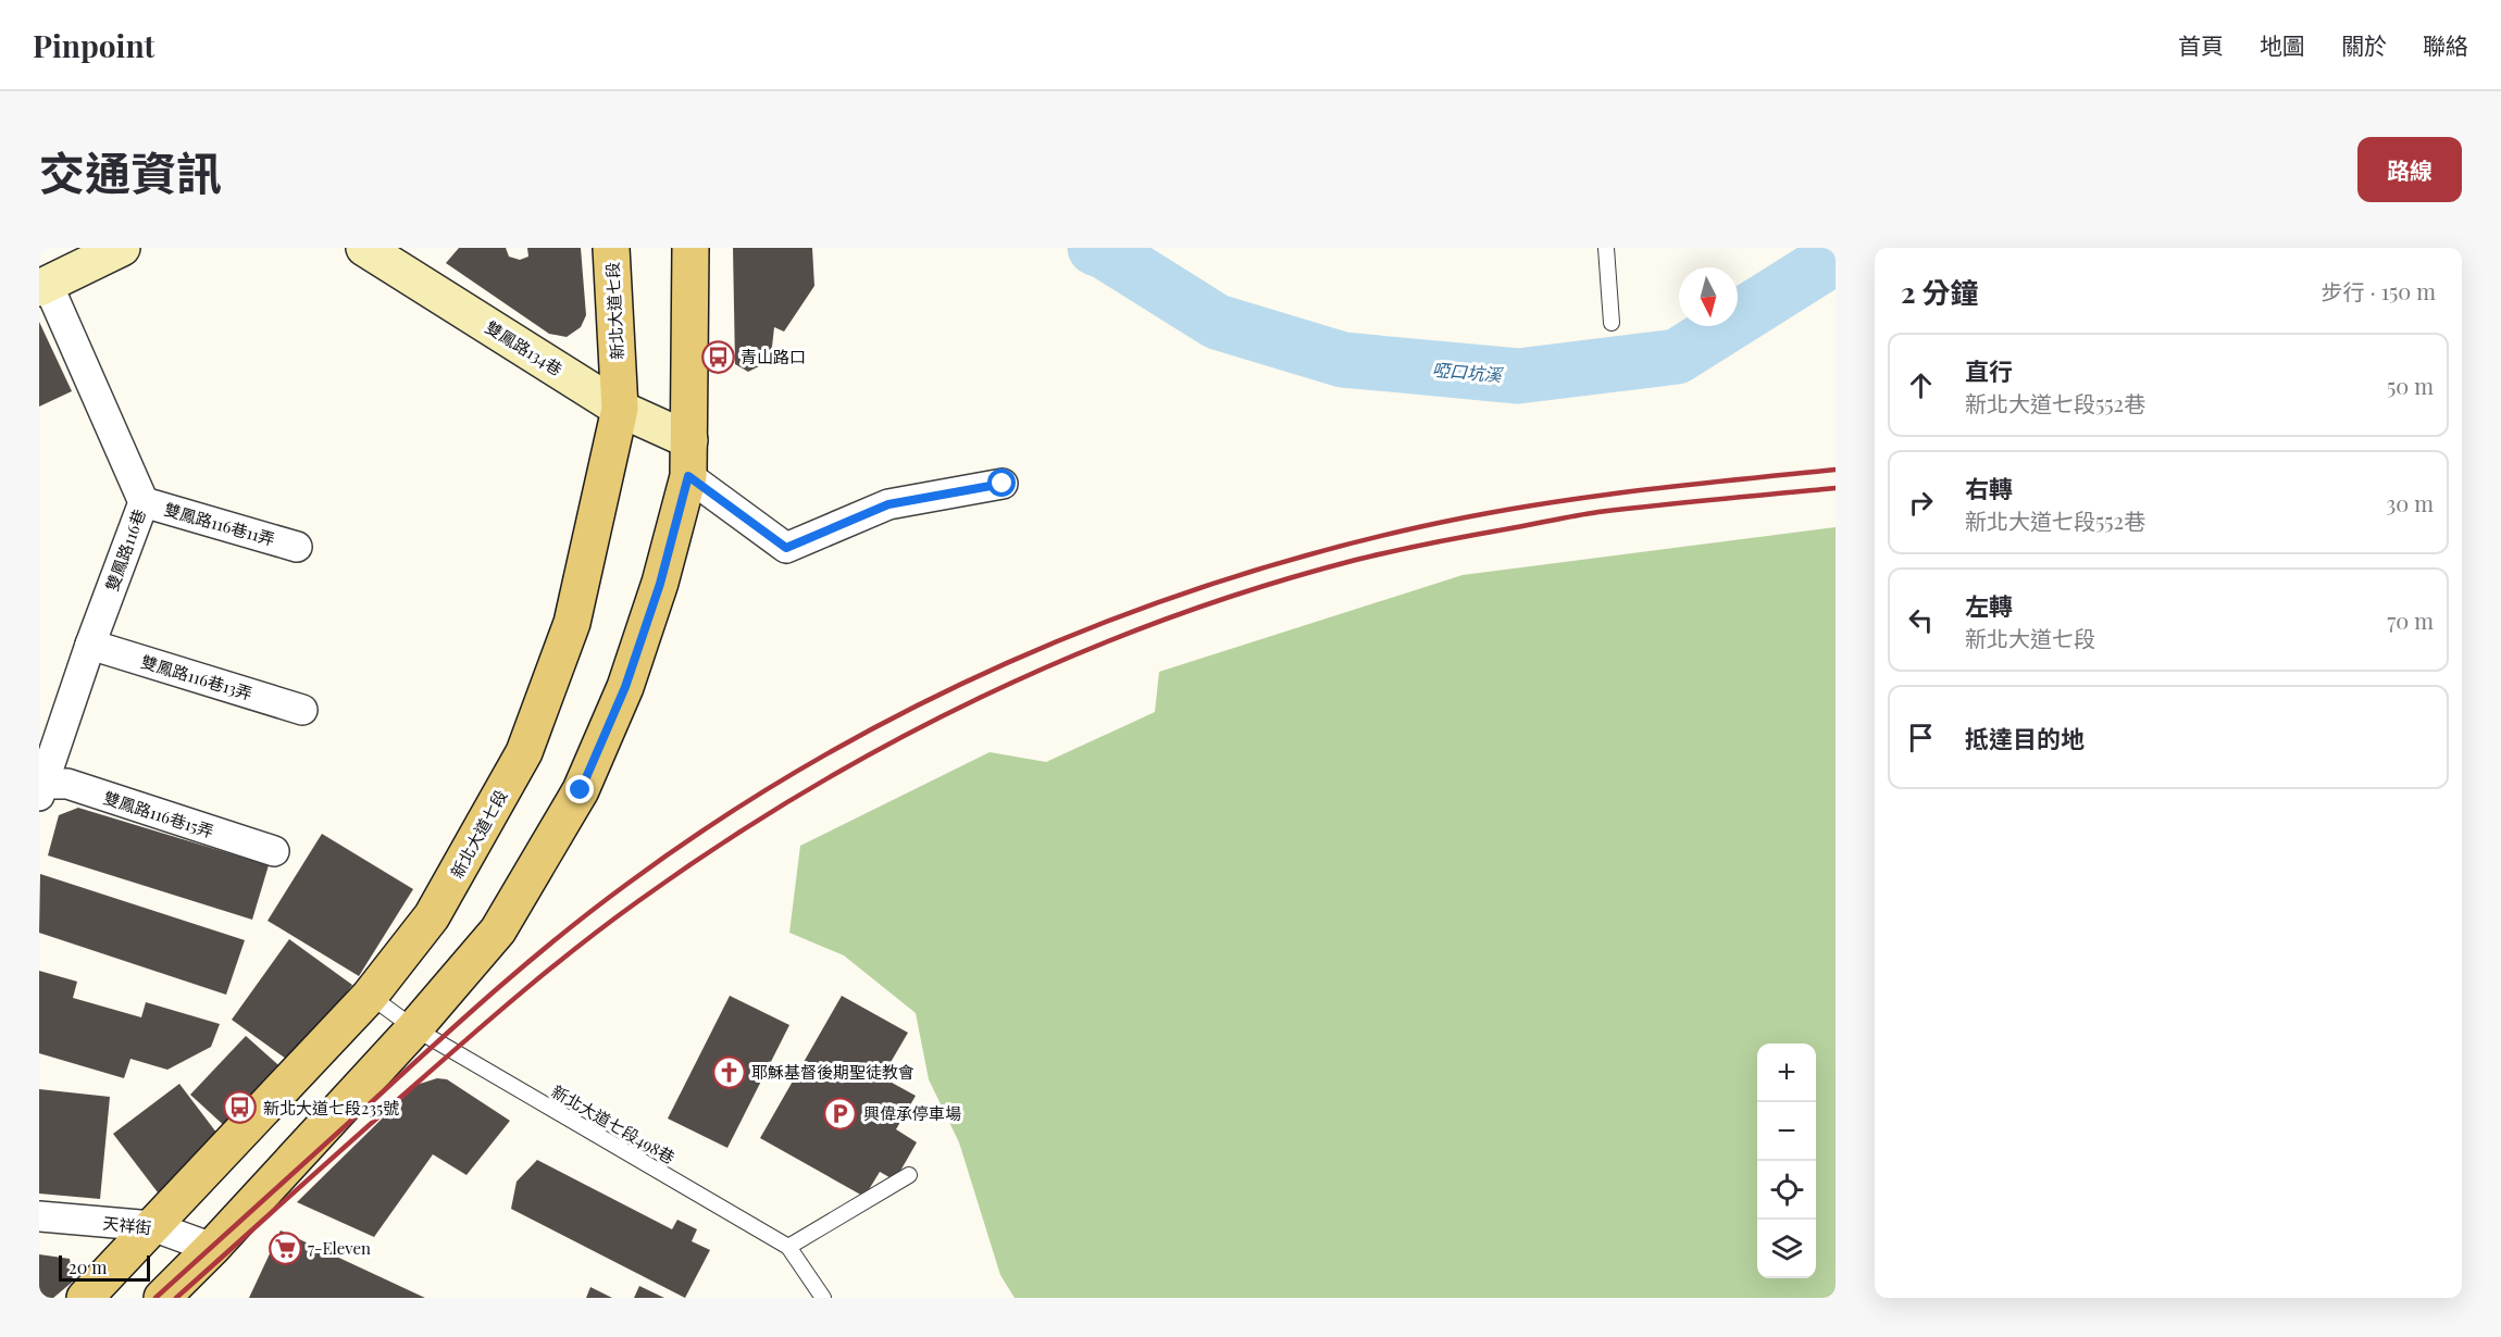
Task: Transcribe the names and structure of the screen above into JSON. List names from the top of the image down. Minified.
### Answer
{"streets":{"main road":["新北大道七段"],"street":["雙鳳路134巷","雙鳳路116巷11弄","雙鳳路116巷","雙鳳路116巷13弄","雙鳳路116巷15弄","天祥街"],"lane":["新北大道七段498巷"]},"crossings":[["新北大道七段","雙鳳路134巷"],["新北大道七段","新北大道七段498巷"],["新北大道七段","天祥街"],["雙鳳路116巷11弄","雙鳳路116巷"],["雙鳳路116巷","雙鳳路116巷13弄"],["雙鳳路116巷","雙鳳路116巷15弄"]],"water":["啞口坑溪"],"places":{"bus stop":["青山路口","新北大道七段235號"],"church":["耶穌基督後期聖徒教會"],"parking":["興偉承停車場"],"supermarket":["7-Eleven"]},"scale_bar":"20 m","north":"bottom","page":{"header":"Pinpoint","nav":["首頁","地圖","關於","聯絡"],"title":"交通資訊","buttons":"路線","heading":["2 分鐘","步行 · 150 m"],"list":[["直行","新北大道七段552巷","50 m"],["右轉","新北大道七段552巷","30 m"],["左轉","新北大道七段","70 m"],"抵達目的地"],"map_buttons":["+","−"],"scale":"20 m"}}
